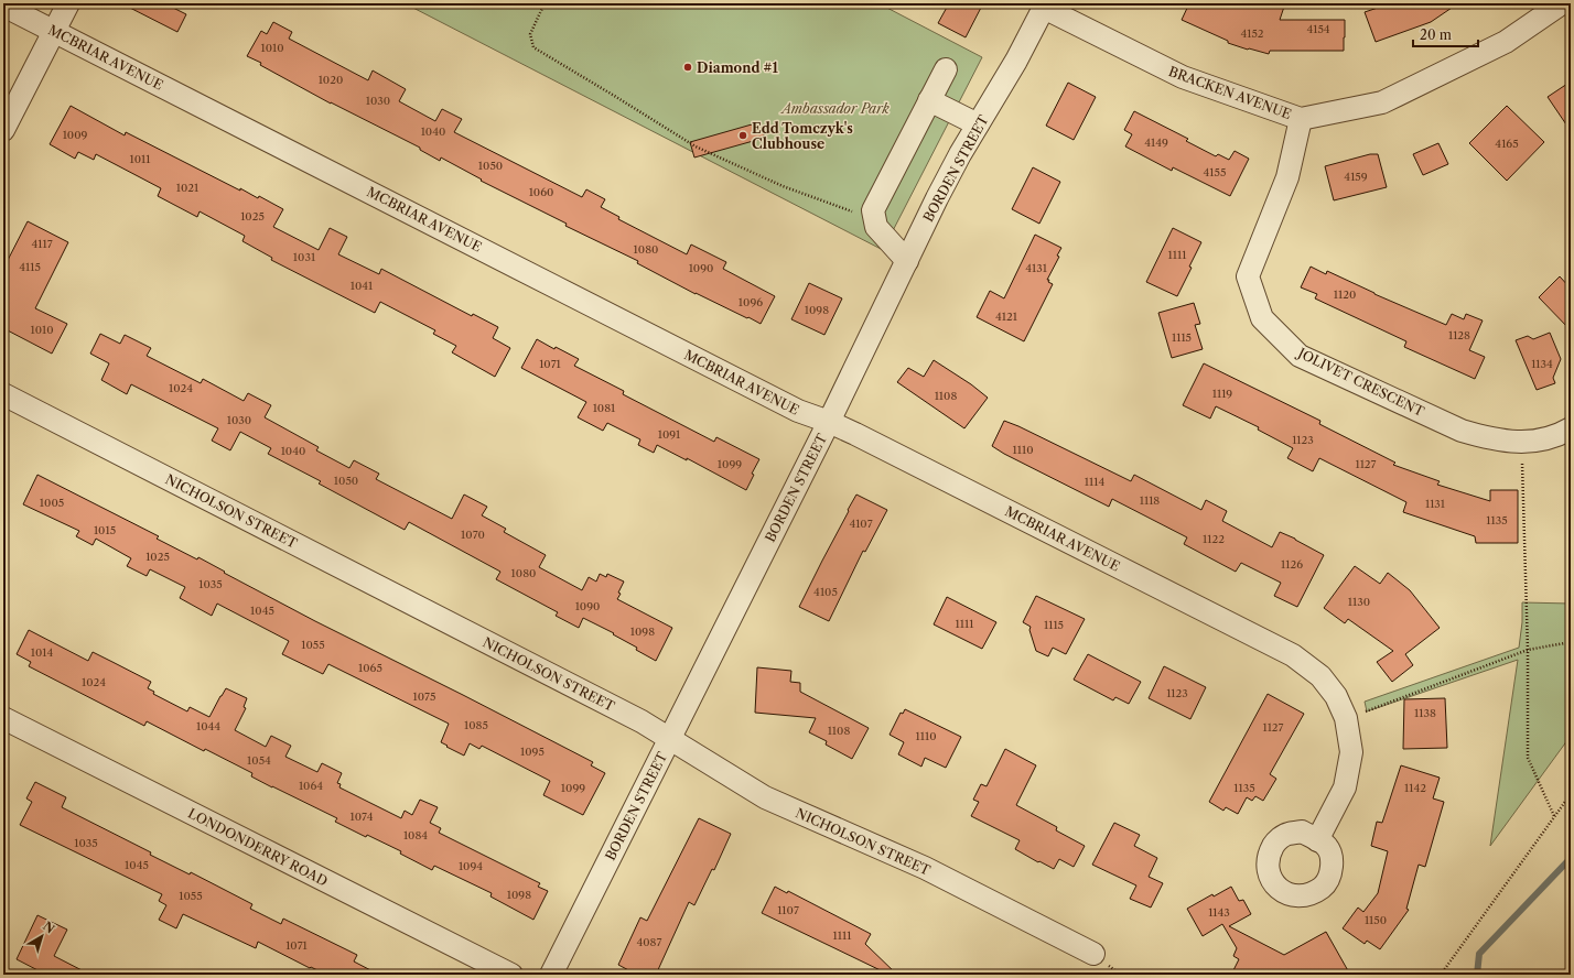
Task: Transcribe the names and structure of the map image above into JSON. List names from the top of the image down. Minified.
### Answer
{"streets":{"street":["MCBRIAR AVENUE","BRACKEN AVENUE","BORDEN STREET","JOLIVET CRESCENT","NICHOLSON STREET","LONDONDERRY ROAD"]},"crossings":[["MCBRIAR AVENUE","BORDEN STREET"],["BRACKEN AVENUE","BORDEN STREET"],["BRACKEN AVENUE","JOLIVET CRESCENT"],["BORDEN STREET","NICHOLSON STREET"]],"parks":["Ambassador Park"],"places":["Diamond #1","Edd Tomczyk's Clubhouse"],"house_numbers":["4154","4152","1010","1020","1030","1040","1009","4149","4165","1011","1050","4155","4159","1021","1060","1025","4117","1080","1111","1031","4115","1090","4131","1041","1120","1096","1098","4121","1010","1128","1115","1071","1134","1024","1119","1108","1081","1030","1091","1123","1110","1040","1099","1127","1050","1114","1118","1005","1131","1135","4107","1015","1070","1122","1025","1126","1080","1035","4105","1130","1090","1045","1111","1115","1098","1055","1014","1065","1024","1123","1075","1138","1085","1044","1127","1108","1110","1095","1054","1064","1099","1135","1142","1074","1084","1035","1045","1094","1098","1055","1107","1143","1150","1111","4087","1071"],"scale_bar":"20 m","north":"top right"}
